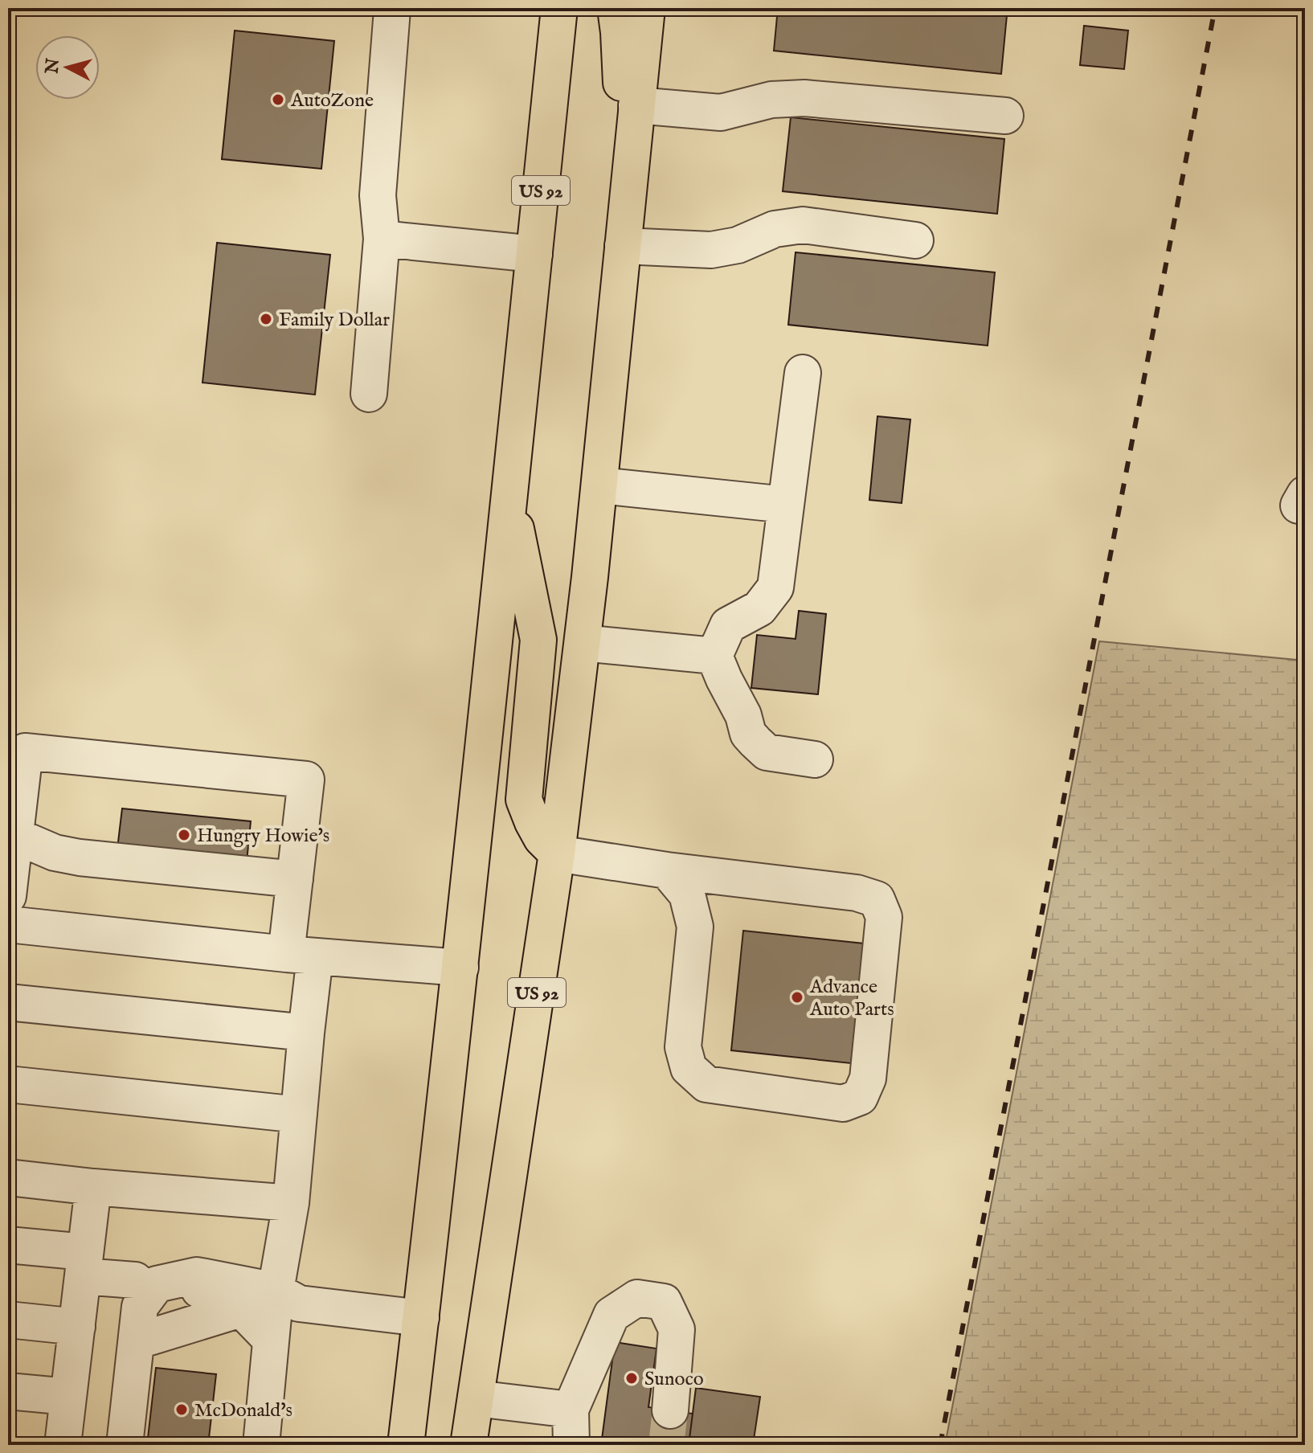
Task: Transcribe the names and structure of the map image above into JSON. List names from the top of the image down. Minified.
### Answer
{"streets":{"main road":["US 92"]},"places":["AutoZone","Family Dollar","Hungry Howie's","Advance Auto Parts","Sunoco","McDonald's"],"north":"left"}
